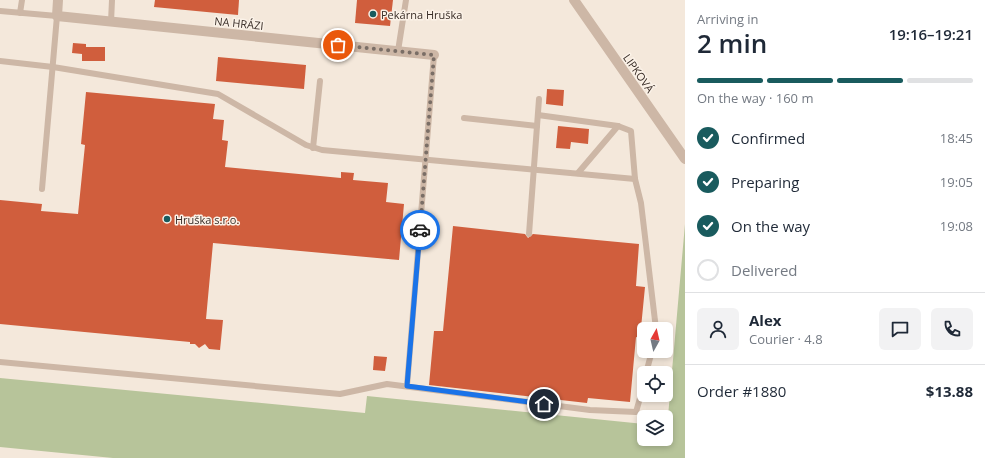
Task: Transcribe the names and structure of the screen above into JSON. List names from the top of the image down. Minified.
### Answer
{"streets":{"street":["NA HRÁZI","LIPKOVÁ"]},"places":["Pekárna Hruška","Hruška s.r.o."],"north":"top","page":{"heading":["2 min","Arriving in","19:16–19:21"],"panel":["Alex","Courier · 4.8","Order #1880","$13.88"],"bar":"On the way · 160 m","list":[["Confirmed","18:45"],["Preparing","19:05"],["On the way","19:08"],"Delivered"]}}
